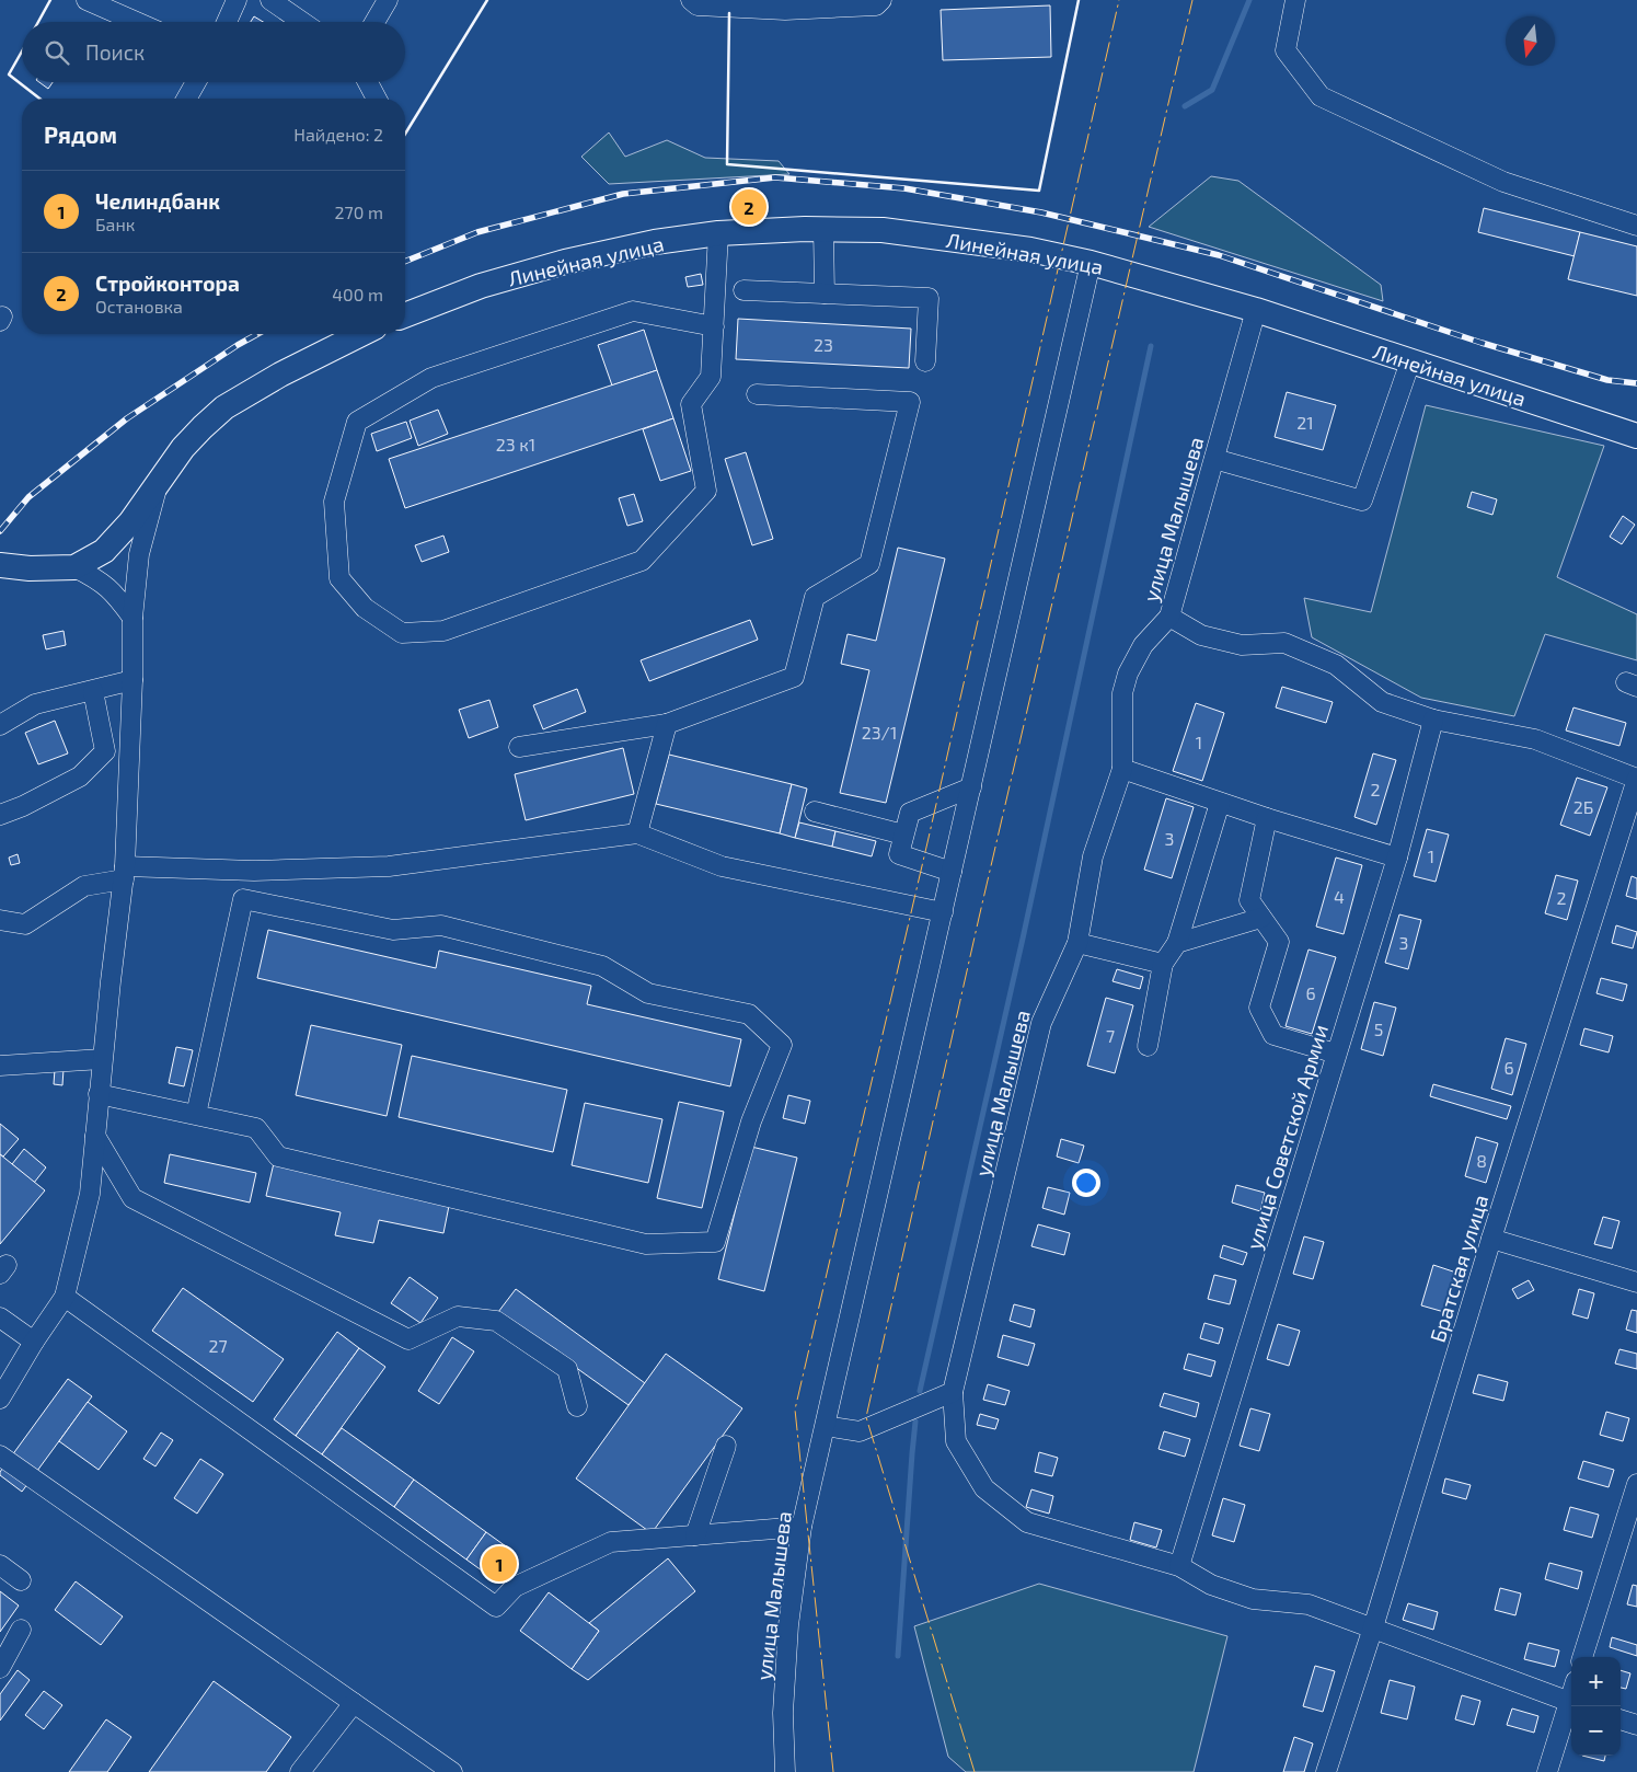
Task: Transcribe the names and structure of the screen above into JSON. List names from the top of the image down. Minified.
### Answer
{"streets":{"main road":["Линейная улица"],"street":["улица Малышева","улица Советской Армии","Братская улица"]},"crossings":[["Линейная улица","улица Малышева"],["улица Малышева","улица Советской Армии"],["улица Малышева","Братская улица"]],"house_numbers":["23","21","23 к1","23/1","1","2","2Б","3","1","4","2","3","6","5","7","6","8","27"],"north":"bottom","page":{"search":"Поиск","heading":["Рядом","Найдено: 2"],"list":[{"mark":"1","name":"Челиндбанк","note":"Банк","value":"270 m"},{"mark":"2","name":"Стройконтора","note":"Остановка","value":"400 m"}],"pins":["2","1"],"map_buttons":["+","−"]}}
